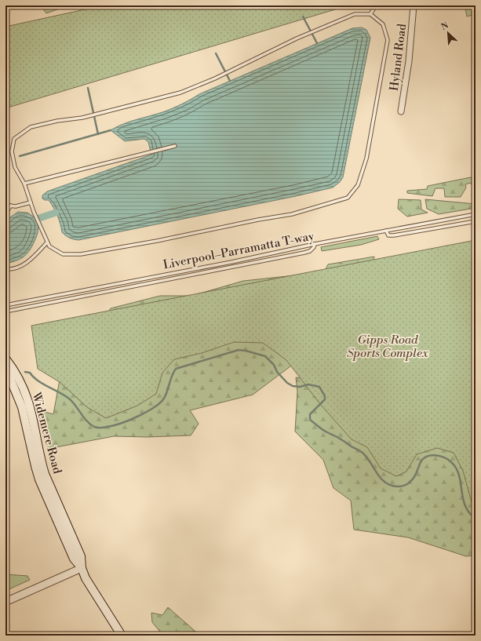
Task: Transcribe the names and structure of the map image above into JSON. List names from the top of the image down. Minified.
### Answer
{"streets":{"main road":["Widemere Road"],"street":["Hyland Road"],"lane":["Liverpool–Parramatta T-way"]},"parks":["Gipps Road Sports Complex"],"north":"top left"}
